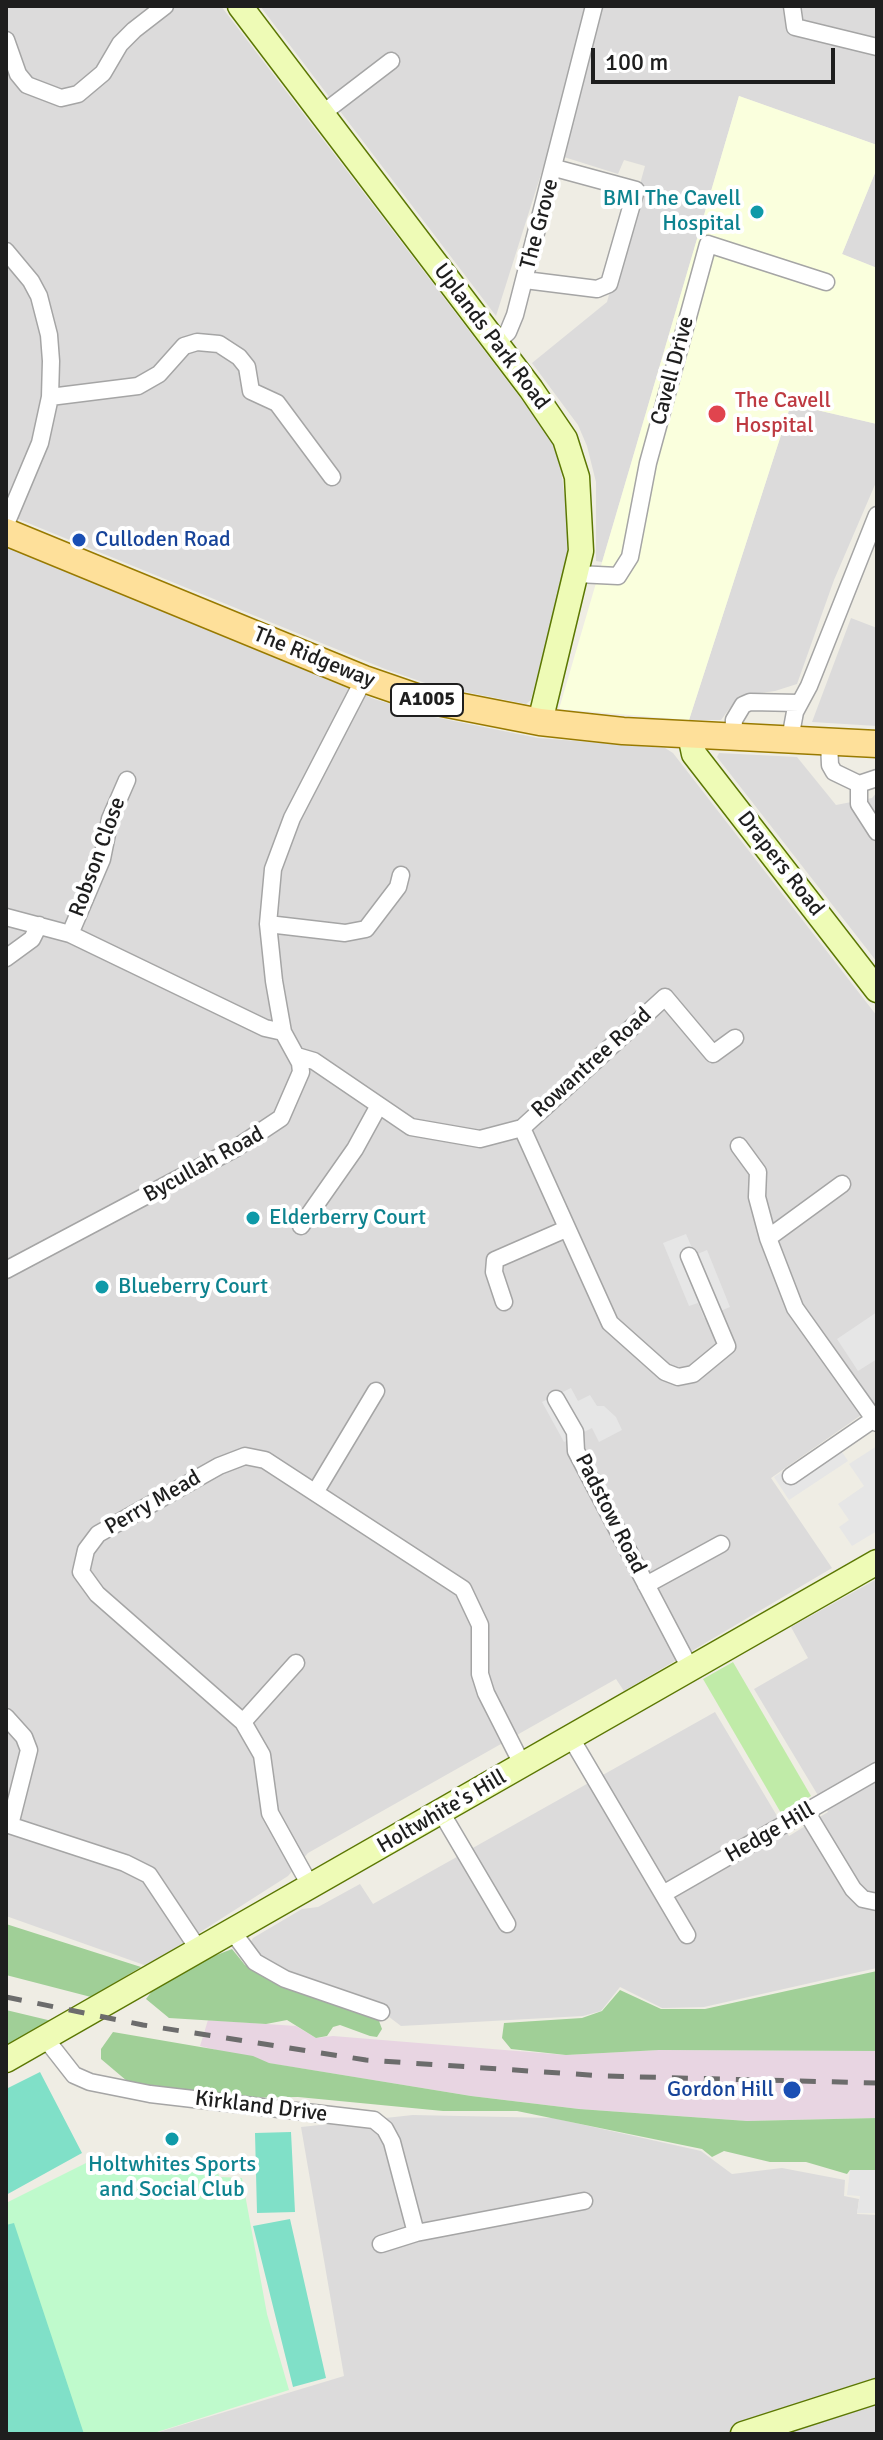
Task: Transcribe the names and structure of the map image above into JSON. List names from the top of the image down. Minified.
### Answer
{"streets":{"main road":["The Ridgeway","A1005"],"street":["The Grove","Uplands Park Road","Cavell Drive","Robson Close","Drapers Road","Rowantree Road","Bycullah Road","Perry Mead","Padstow Road","Holtwhite's Hill","Hedge Hill","Kirkland Drive"]},"crossings":[["The Grove","Uplands Park Road"],["Uplands Park Road","Cavell Drive"],["Uplands Park Road","The Ridgeway"],["The Ridgeway","Drapers Road"],["Rowantree Road","Bycullah Road"],["Perry Mead","Holtwhite's Hill"],["Padstow Road","Holtwhite's Hill"],["Holtwhite's Hill","Kirkland Drive"]],"places":["BMI The Cavell Hospital","The Cavell Hospital","Culloden Road","Elderberry Court","Blueberry Court","Gordon Hill","Holtwhites Sports and Social Club"],"scale_bar":"100 m"}
